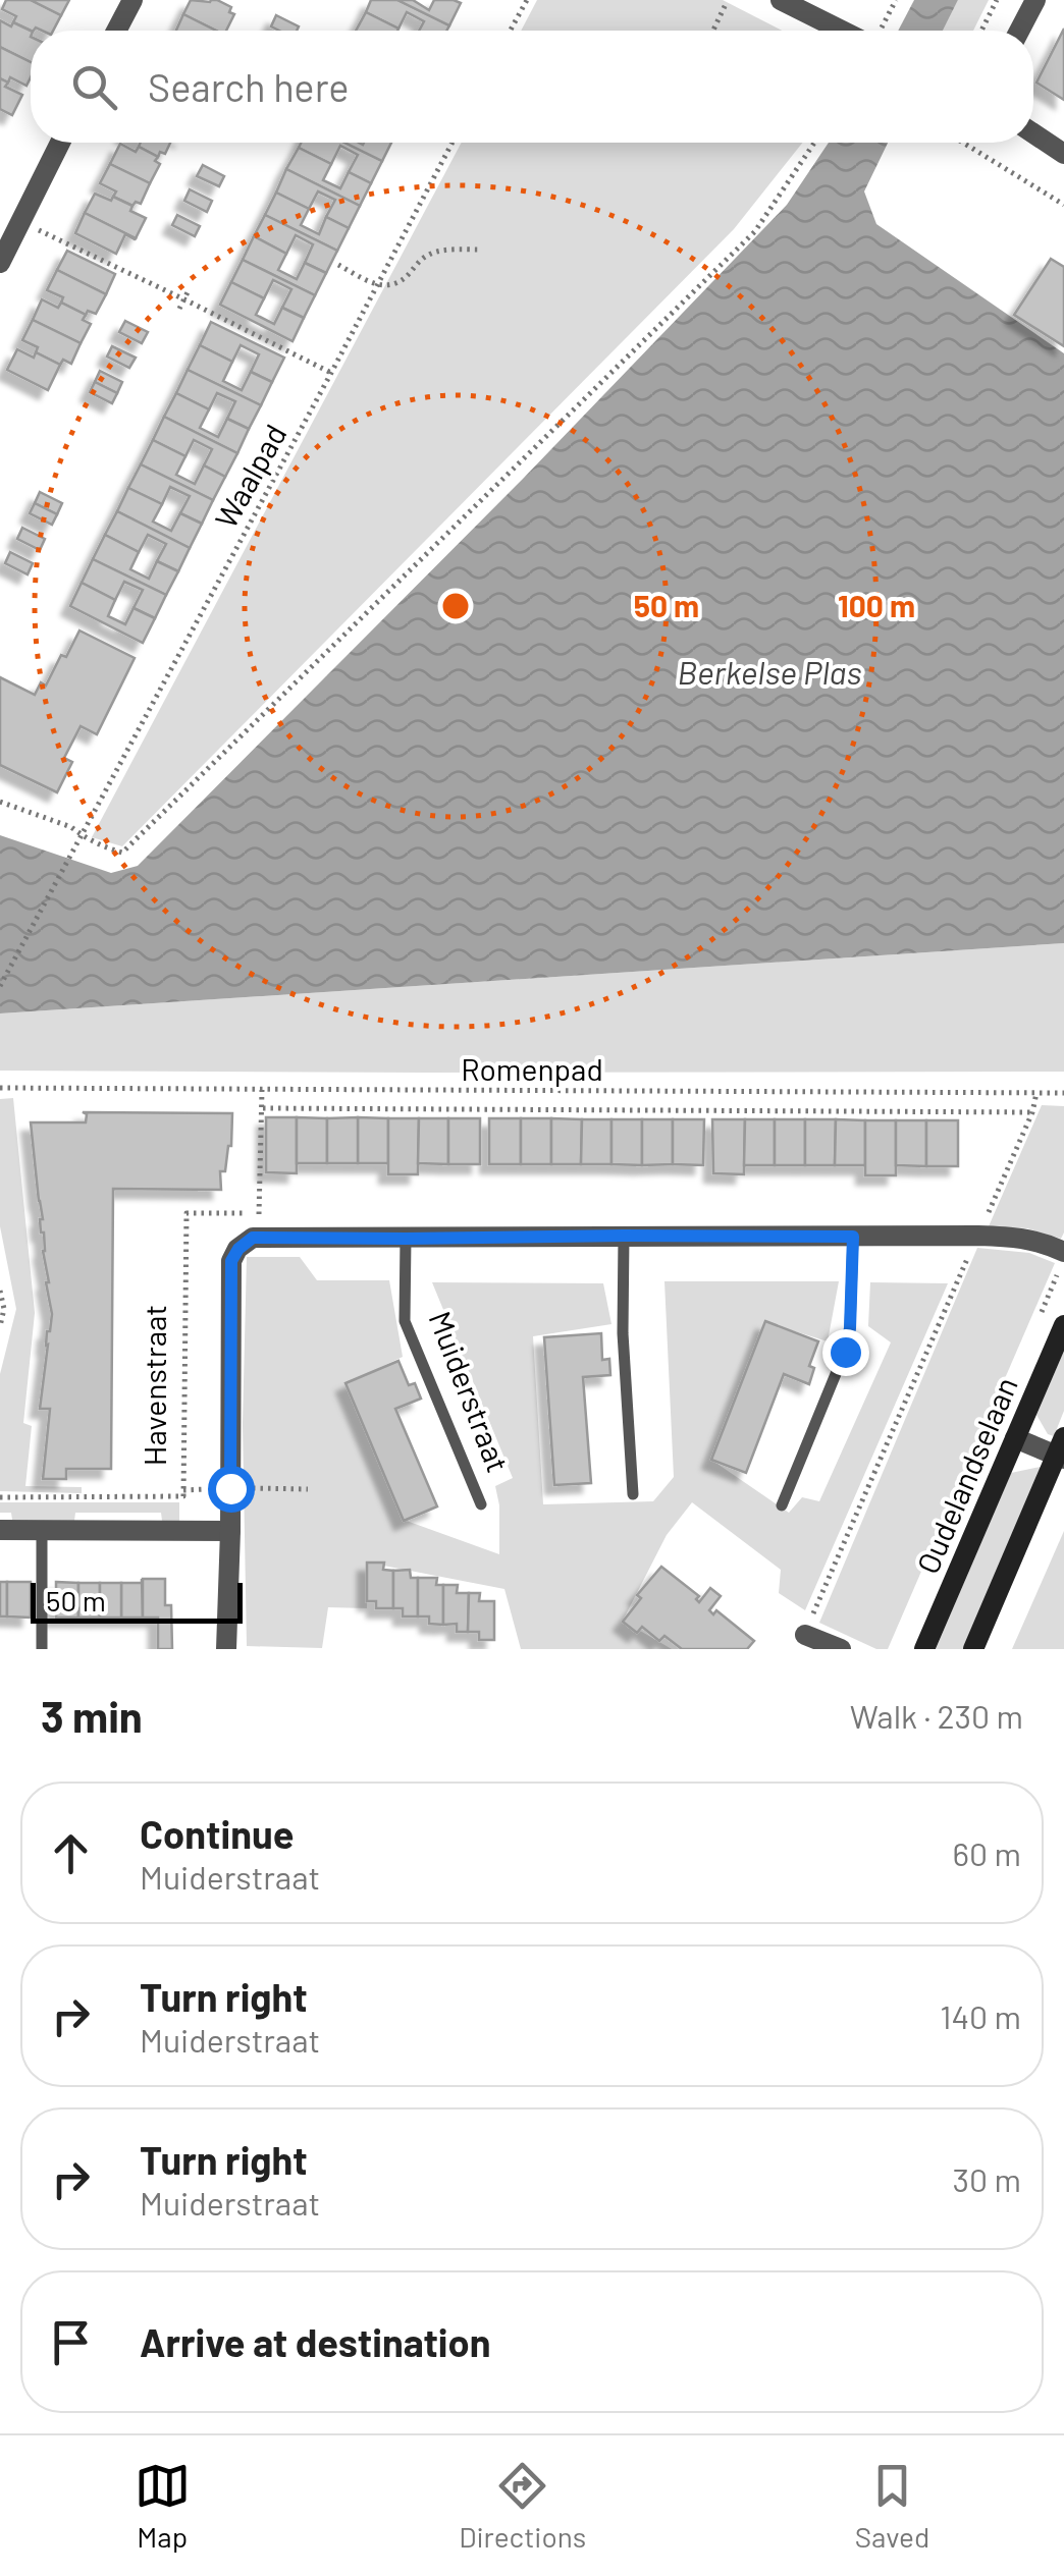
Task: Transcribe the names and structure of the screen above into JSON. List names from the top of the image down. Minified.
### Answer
{"streets":{"street":["Oudelandselaan"],"lane":["Muiderstraat"],"path":["Waalpad","Romenpad","Havenstraat"]},"water":["Berkelse Plas"],"scale_bar":"50 m","page":{"search":"Search here","scale":"50 m","heading":["3 min","Walk · 230 m"],"list":[["Continue","Muiderstraat","60 m"],["Turn right","Muiderstraat","140 m"],["Turn right","Muiderstraat","30 m"],"Arrive at destination"],"nav":["Map","Directions","Saved"]},"rings":["50 m","100 m"]}
